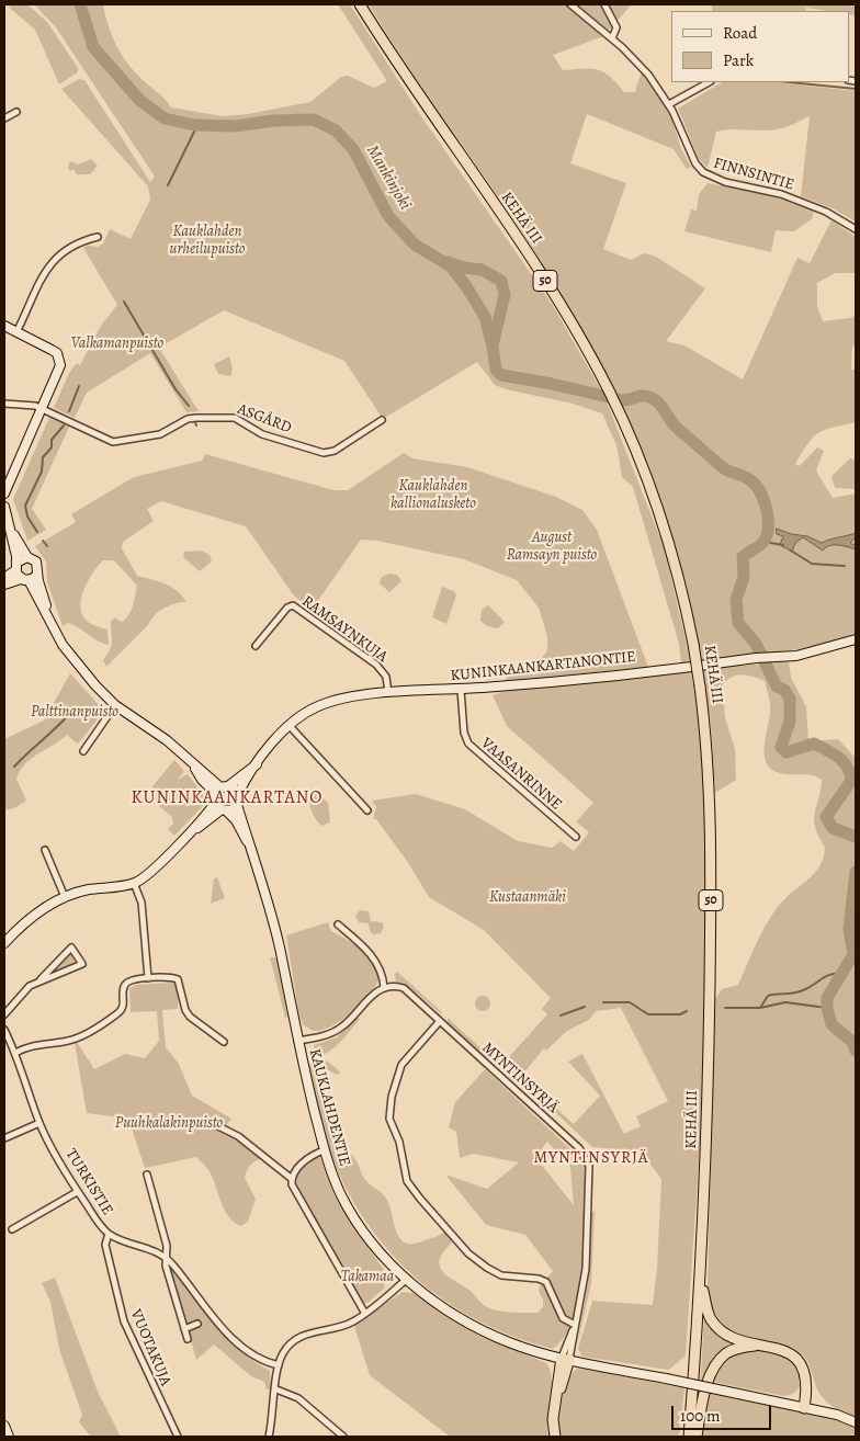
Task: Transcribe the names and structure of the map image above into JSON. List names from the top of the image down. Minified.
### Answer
{"streets":{"highway":["KEHÄ III","50"],"street":["FINNSINTIE","ASGÅRD","RAMSAYNKUJA","KUNINKAANKARTANONTIE","VAASANRINNE","MYNTINSYRJÄ","KAUKLAHDENTIE","TURKISTIE","VUOTAKUJA"]},"crossings":[["RAMSAYNKUJA","KUNINKAANKARTANONTIE"],["KUNINKAANKARTANONTIE","VAASANRINNE"],["MYNTINSYRJÄ","KAUKLAHDENTIE"],["TURKISTIE","VUOTAKUJA"]],"districts":["KUNINKAANKARTANO","MYNTINSYRJÄ"],"water":["Mankinjoki"],"parks":["Kauklahden urheilupuisto","Valkamanpuisto","Kauklahden kallionalusketo","August Ramsayn puisto","Palttinanpuisto","Kustaanmäki","Puuhkalakinpuisto","Takamaa"],"legend":["Road","Park"],"scale_bar":"100 m"}
